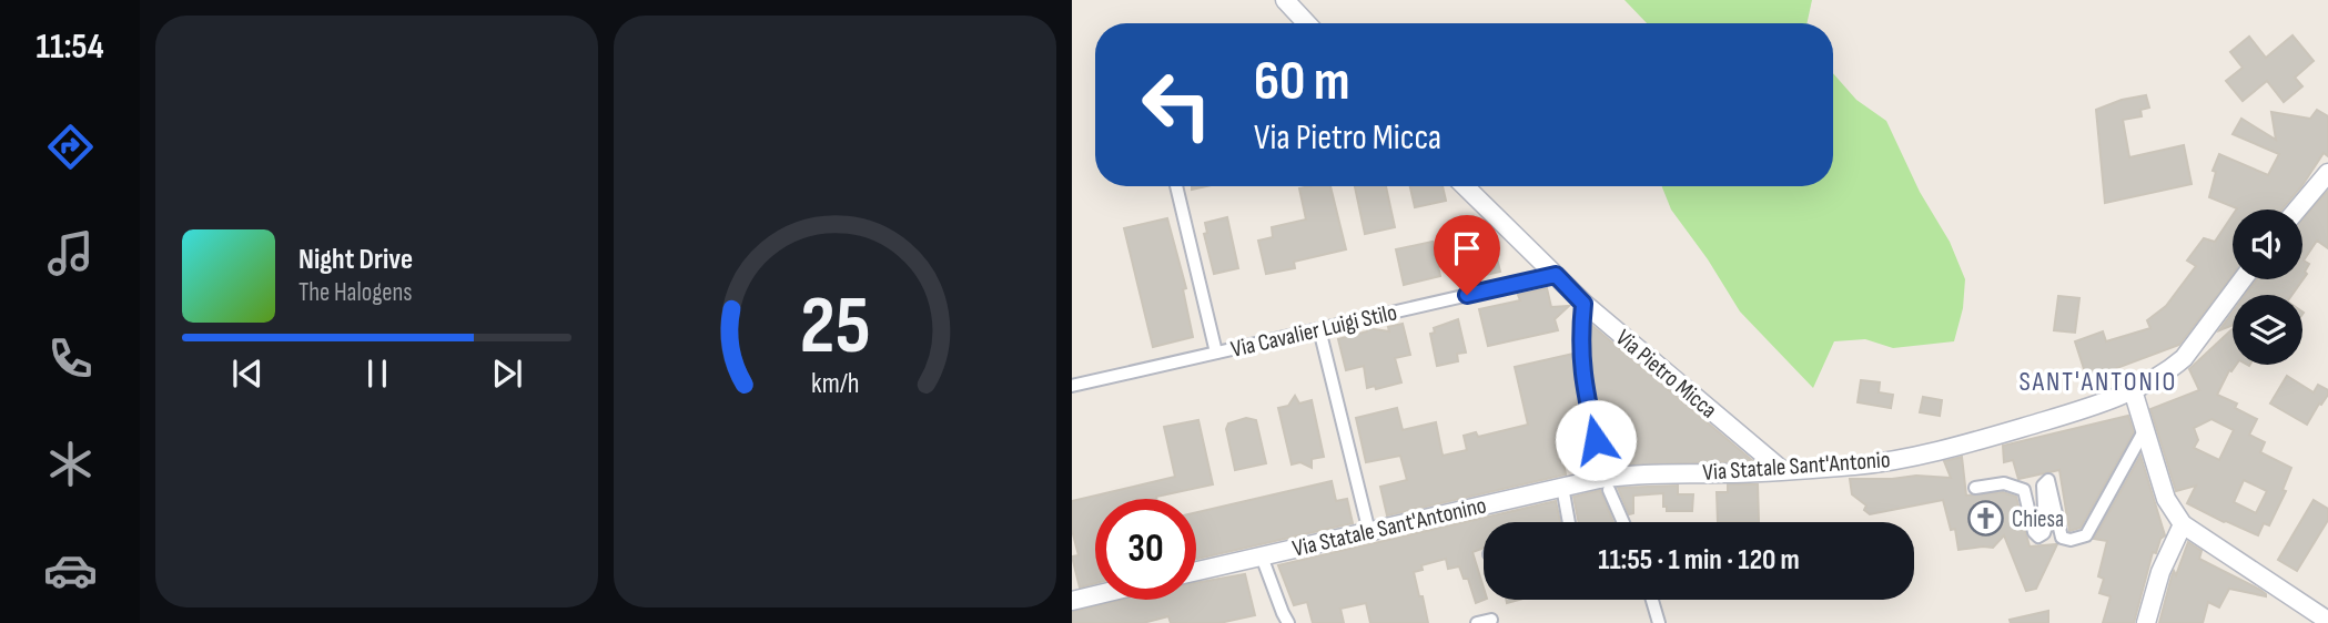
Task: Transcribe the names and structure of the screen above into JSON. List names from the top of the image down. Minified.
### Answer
{"streets":{"street":["Via Cavalier Luigi Stilo","Via Pietro Micca","Via Statale Sant'Antonio","Via Statale Sant'Antonino"]},"crossings":[["Via Cavalier Luigi Stilo","Via Pietro Micca"],["Via Pietro Micca","Via Statale Sant'Antonio"],["Via Statale Sant'Antonio","Via Statale Sant'Antonino"]],"districts":["SANT'ANTONIO"],"places":{"church":["Chiesa"]},"page":{"tabs":"11:54","turn":["60 m","Via Pietro Micca"],"song":["Night Drive","The Halogens"],"limit":"30","trip":"11:55 · 1 min · 120 m","gauge":["25","km/h"]}}
